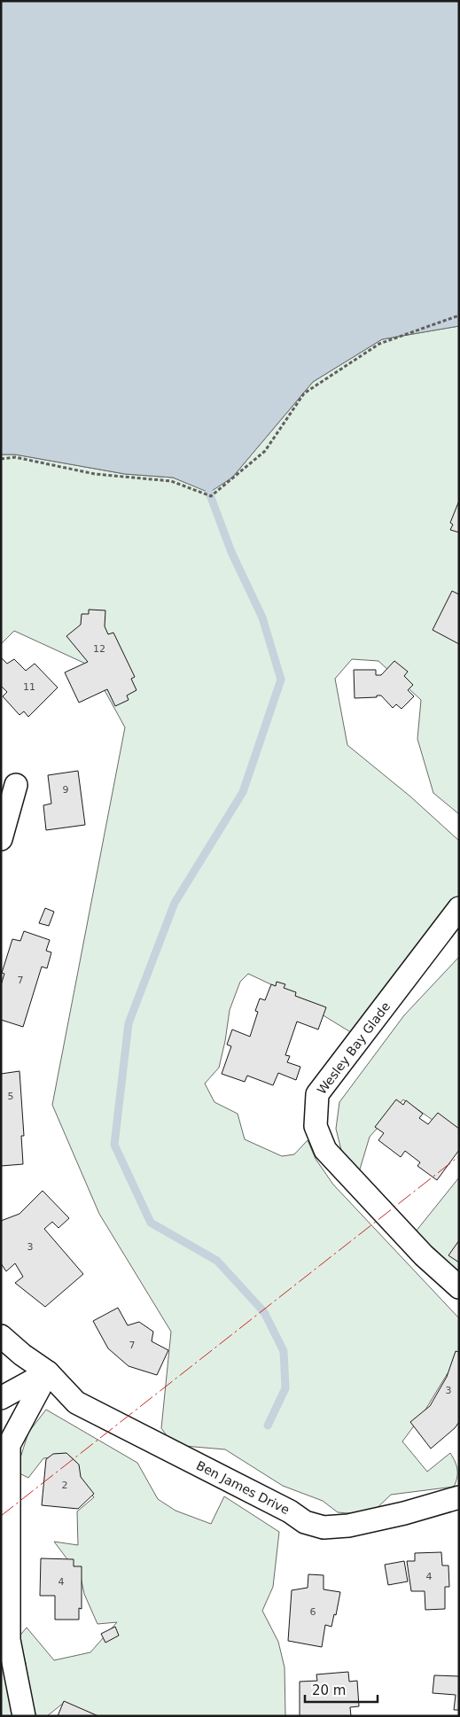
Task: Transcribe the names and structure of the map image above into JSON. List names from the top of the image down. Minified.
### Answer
{"streets":{"street":["Wesley Bay Glade","Ben James Drive"]},"house_numbers":["12","11","9","7","5","3","7","3","2","4","4","6"],"scale_bar":"20 m"}
